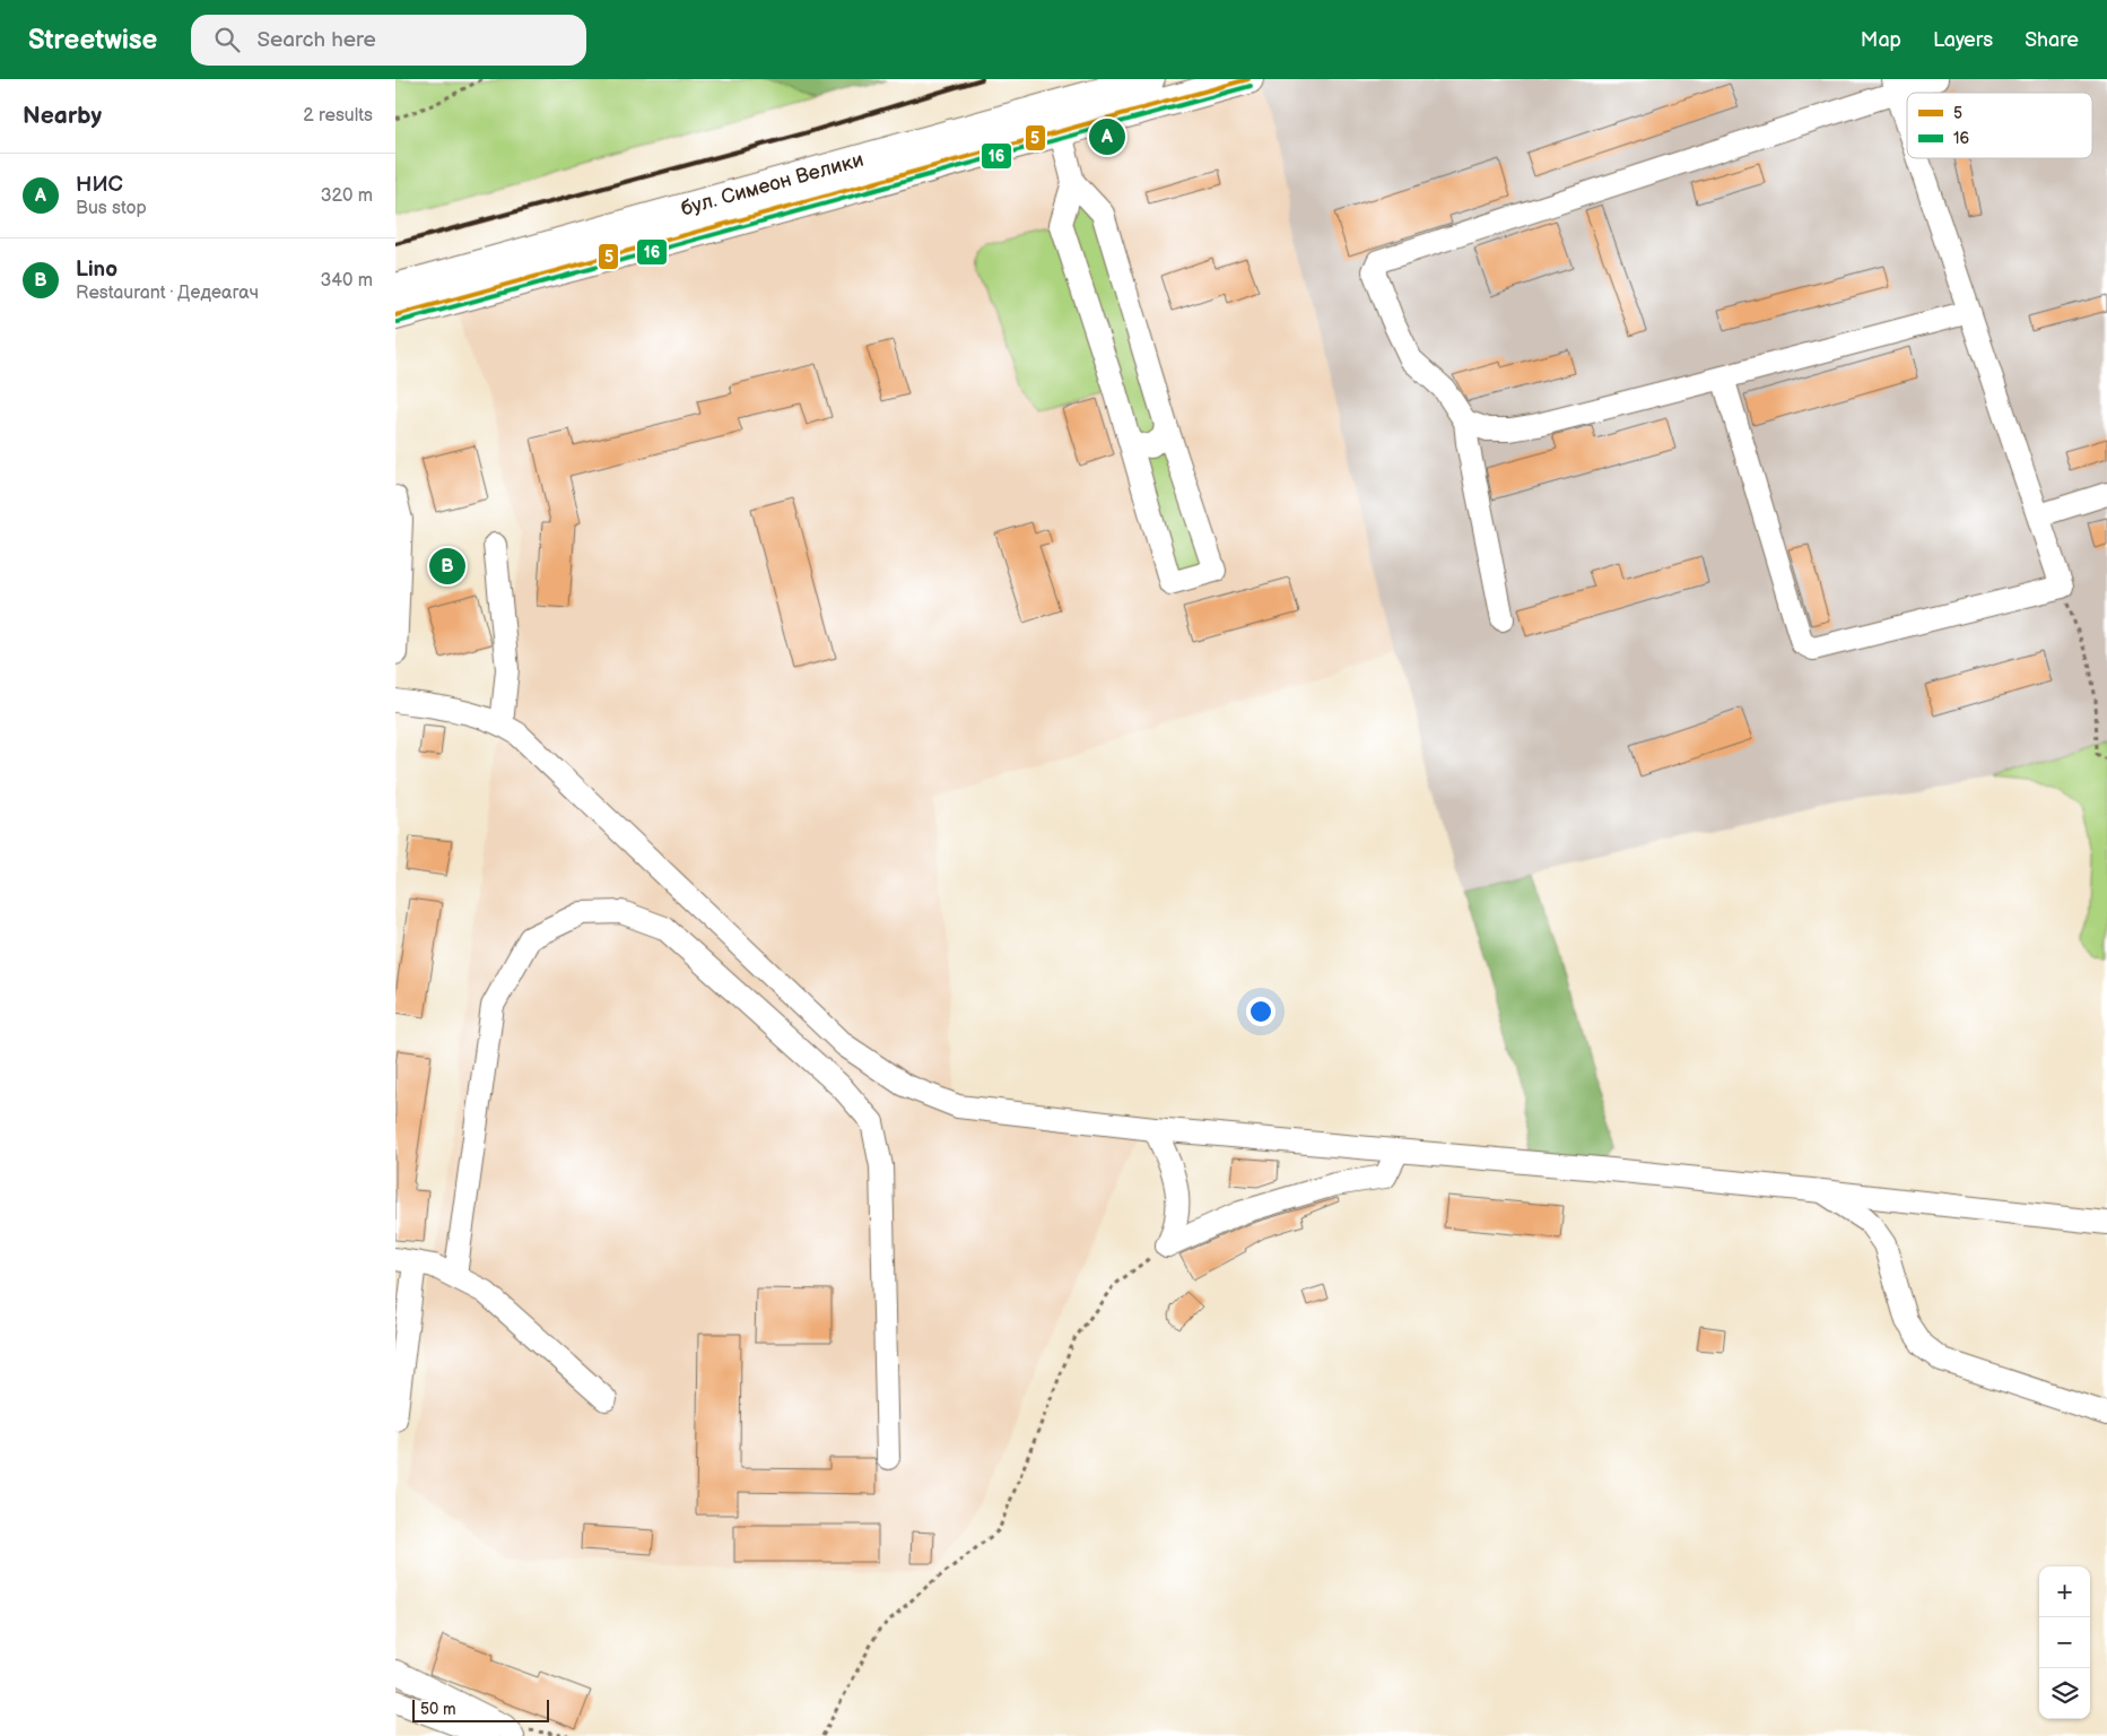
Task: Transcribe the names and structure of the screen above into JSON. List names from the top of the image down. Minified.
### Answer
{"streets":{"main road":["бул. Симеон Велики"]},"lines":["transit line 5","transit line 16"],"legend":["5","16"],"scale_bar":"50 m","page":{"header":"Streetwise","search":"Search here","nav":["Map","Layers","Share"],"heading":["Nearby","2 results"],"pins":["A","B"],"list":[{"mark":"A","name":"НИС","note":"Bus stop","value":"320 m"},{"mark":"B","name":"Lino","note":"Restaurant · Дедеагач","value":"340 m"}],"map_buttons":["+","−"],"scale":"50 m"}}
